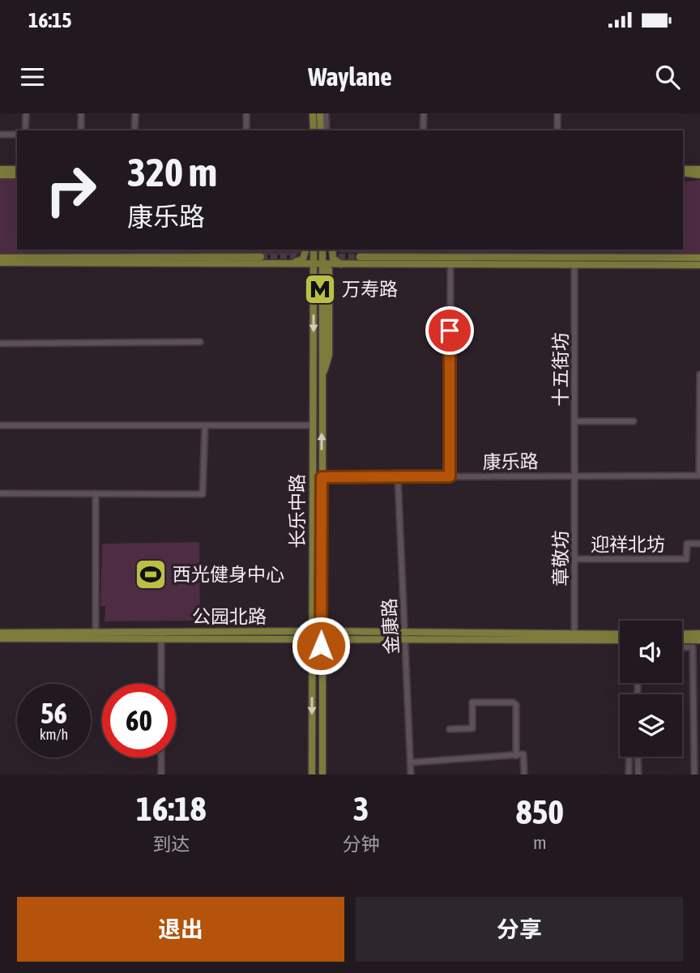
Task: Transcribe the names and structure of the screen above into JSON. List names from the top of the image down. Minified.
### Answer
{"streets":{"main road":["长乐中路","公园北路"],"street":["十五街坊","康乐路","迎祥北坊","章敬坊","金康路"]},"crossings":[["十五街坊","康乐路"],["十五街坊","章敬坊"],["康乐路","长乐中路"],["康乐路","章敬坊"],["康乐路","金康路"],["长乐中路","公园北路"],["迎祥北坊","章敬坊"],["章敬坊","公园北路"],["公园北路","金康路"]],"places":{"metro station":["万寿路"],"sports":["西光健身中心"]},"page":{"status":"16:15","header":"Waylane","turn":["320 m","康乐路"],"speed":"56 km/h","limit":"60","eta":["16:18","到达","3","分钟","850","m"],"buttons":["退出","分享"]}}
